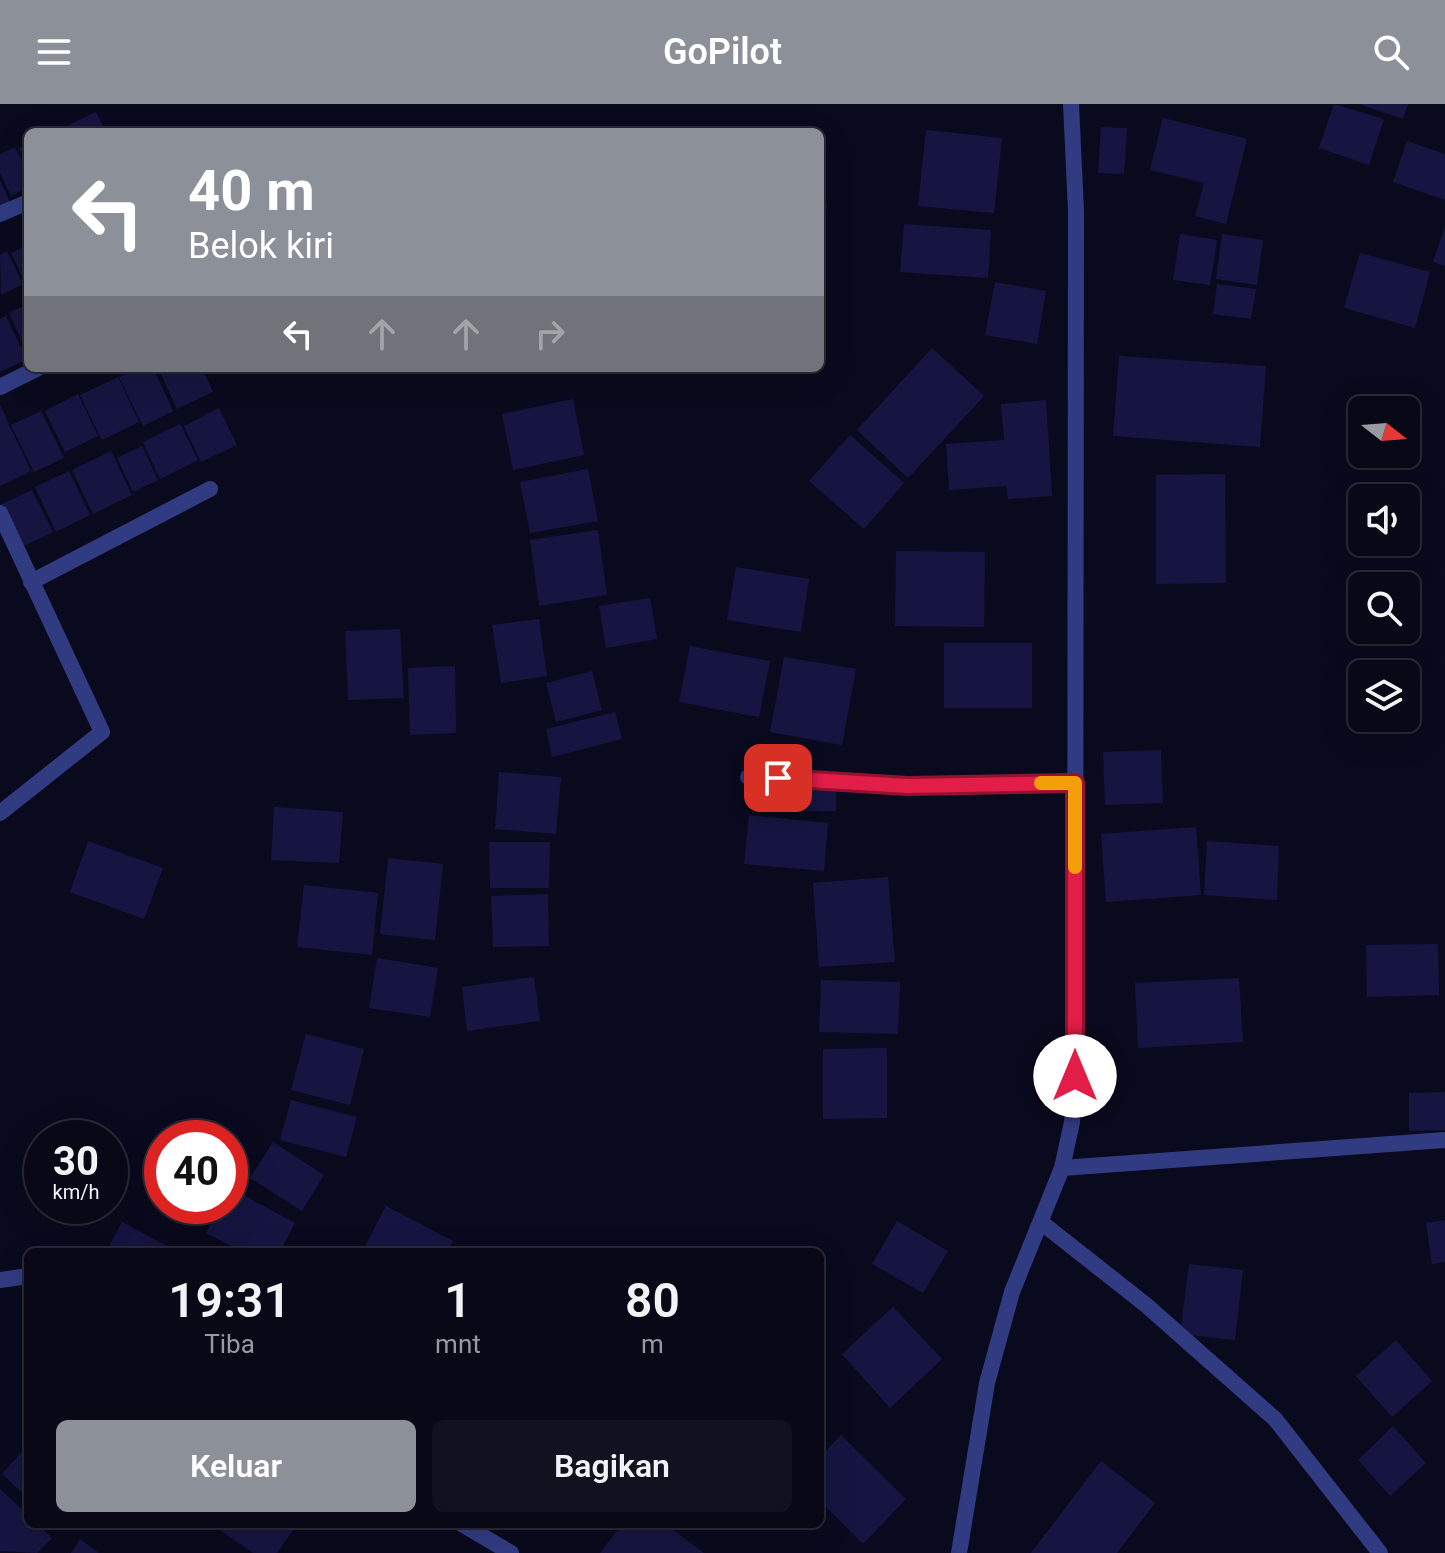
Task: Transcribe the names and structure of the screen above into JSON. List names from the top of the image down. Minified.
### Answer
{"north":"right","page":{"header":"GoPilot","turn":["40 m","Belok kiri"],"speed":"30 km/h","limit":"40","eta":["19:31","Tiba","1","mnt","80","m"],"buttons":["Keluar","Bagikan"]}}
